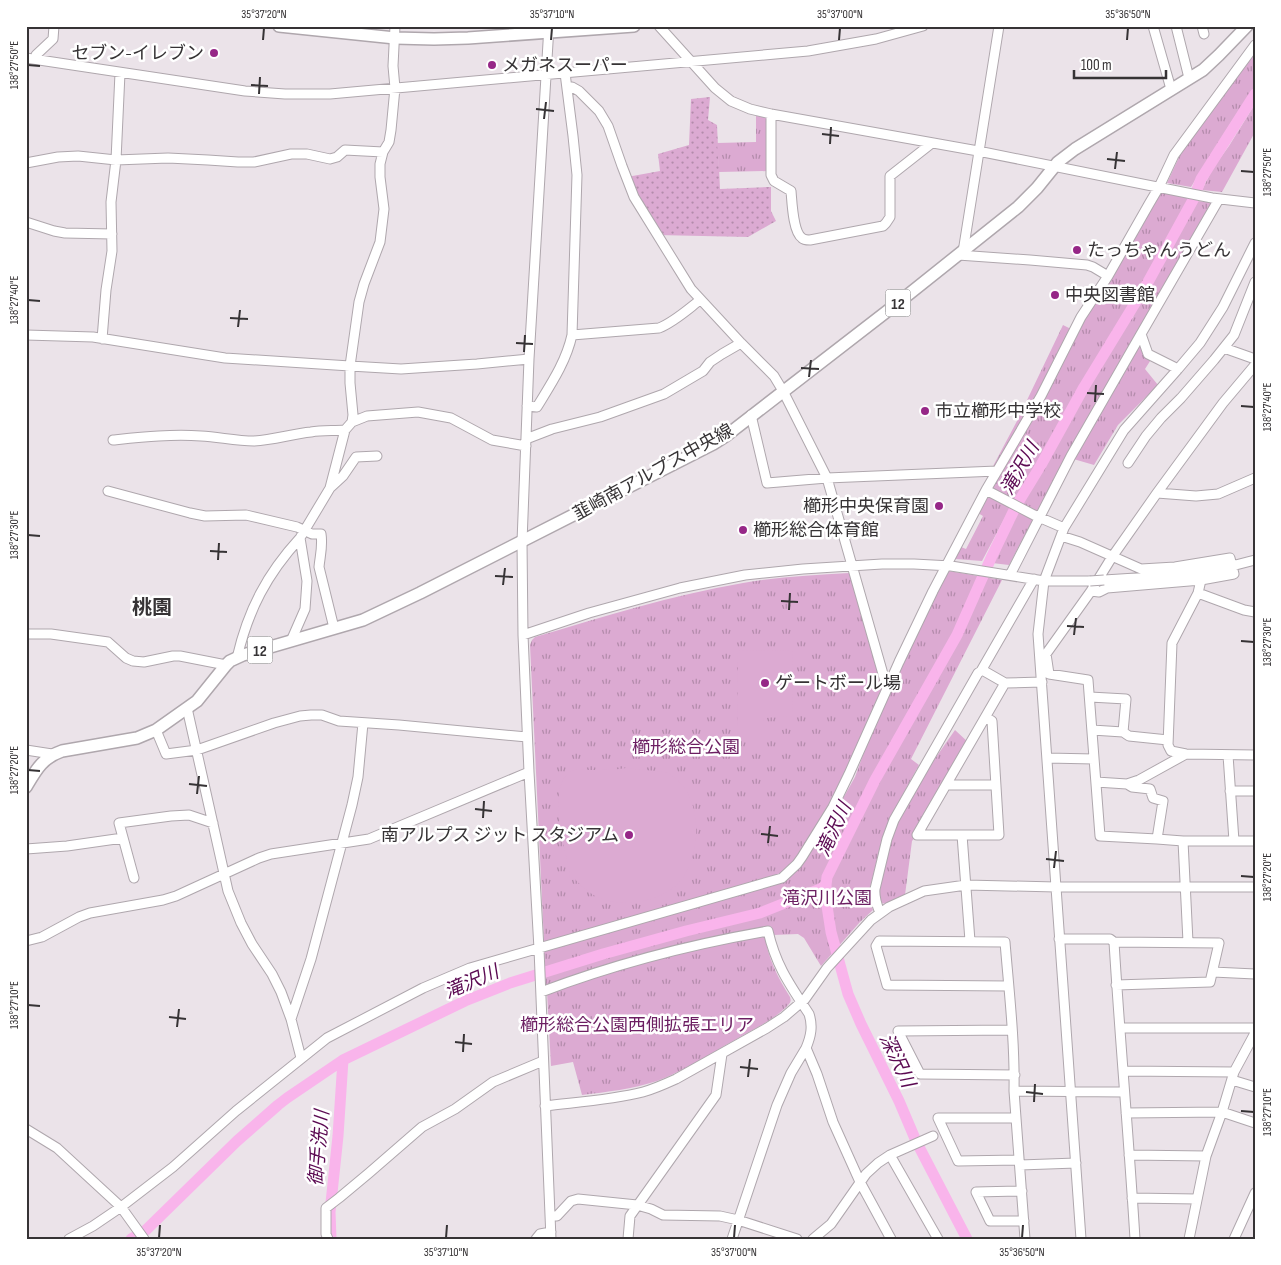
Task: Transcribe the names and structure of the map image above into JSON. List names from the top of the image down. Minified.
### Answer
{"streets":{"main road":["12","韮崎南アルプス中央線"]},"districts":["桃園"],"water":["滝沢川","深沢川","御手洗川"],"parks":["櫛形総合公園","滝沢川公園","櫛形総合公園西側拡張エリア"],"places":["セブン-イレブン","メガネスーパー","たっちゃんうどん","中央図書館","市立櫛形中学校","櫛形中央保育園","櫛形総合体育館","ゲートボール場","南アルプス ジット スタジアム"],"scale_bar":"100 m","coordinates":["35°37'20\"N","35°37'10\"N","35°37'00\"N","35°36'50\"N","138°27'50\"E","138°27'40\"E","138°27'30\"E","138°27'20\"E","138°27'10\"E"]}
